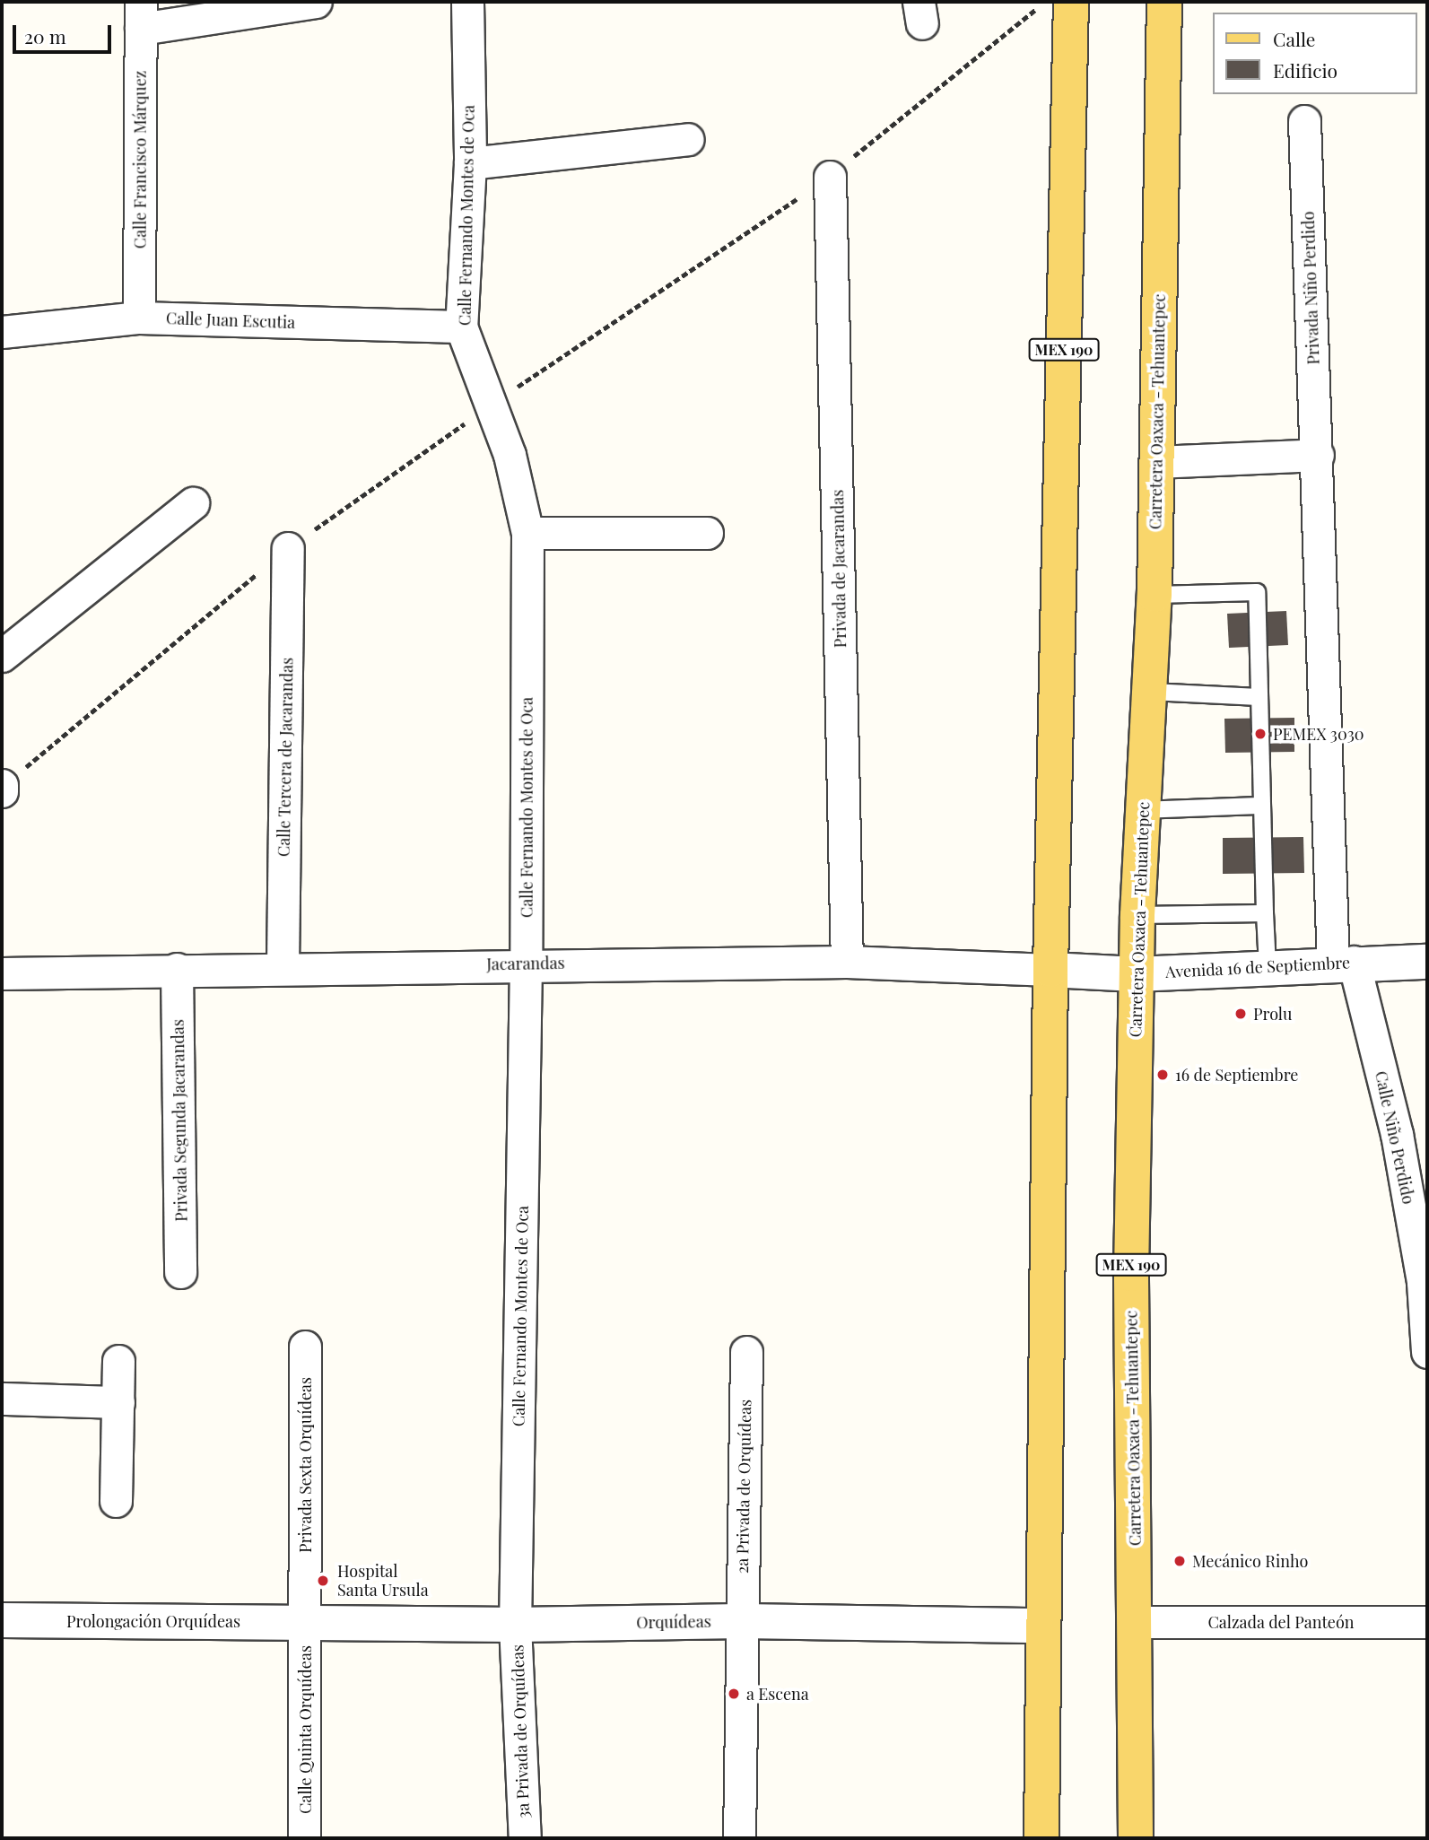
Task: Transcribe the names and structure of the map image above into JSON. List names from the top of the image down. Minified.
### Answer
{"streets":{"main road":["MEX 190","Carretera Oaxaca - Tehuantepec"],"street":["Calle Francisco Márquez","Calle Fernando Montes de Oca","Privada Niño Perdido","Calle Juan Escutia","Privada de Jacarandas","Calle Tercera de Jacarandas","Jacarandas","Avenida 16 de Septiembre","Privada Segunda Jacarandas","Calle Niño Perdido","Privada Sexta Orquídeas","2a Privada de Orquídeas","Prolongación Orquídeas","Orquídeas","Calzada del Panteón","Calle Quinta Orquídeas","3a Privada de Orquídeas"]},"crossings":[["Calle Francisco Márquez","Calle Juan Escutia"],["Calle Fernando Montes de Oca","Calle Juan Escutia"],["Calle Fernando Montes de Oca","Jacarandas"],["Calle Fernando Montes de Oca","Orquídeas"],["Calle Fernando Montes de Oca","3a Privada de Orquídeas"],["Privada Niño Perdido","Avenida 16 de Septiembre"],["Privada Niño Perdido","Calle Niño Perdido"],["MEX 190","Jacarandas"],["MEX 190","Avenida 16 de Septiembre"],["MEX 190","Orquídeas"],["Carretera Oaxaca - Tehuantepec","Avenida 16 de Septiembre"],["Carretera Oaxaca - Tehuantepec","Calzada del Panteón"],["Privada de Jacarandas","Jacarandas"],["Calle Tercera de Jacarandas","Jacarandas"],["Jacarandas","Avenida 16 de Septiembre"],["Jacarandas","Privada Segunda Jacarandas"],["Avenida 16 de Septiembre","Calle Niño Perdido"],["Privada Sexta Orquídeas","Prolongación Orquídeas"],["Privada Sexta Orquídeas","Orquídeas"],["Privada Sexta Orquídeas","Calle Quinta Orquídeas"],["2a Privada de Orquídeas","Orquídeas"],["Prolongación Orquídeas","Orquídeas"],["Prolongación Orquídeas","Calle Quinta Orquídeas"],["Orquídeas","Calle Quinta Orquídeas"],["Orquídeas","3a Privada de Orquídeas"]],"places":["PEMEX 3030","Prolu","16 de Septiembre","Mecánico Rinho","Hospital Santa Ursula","a Escena"],"legend":["Calle","Edificio"],"scale_bar":"20 m"}
